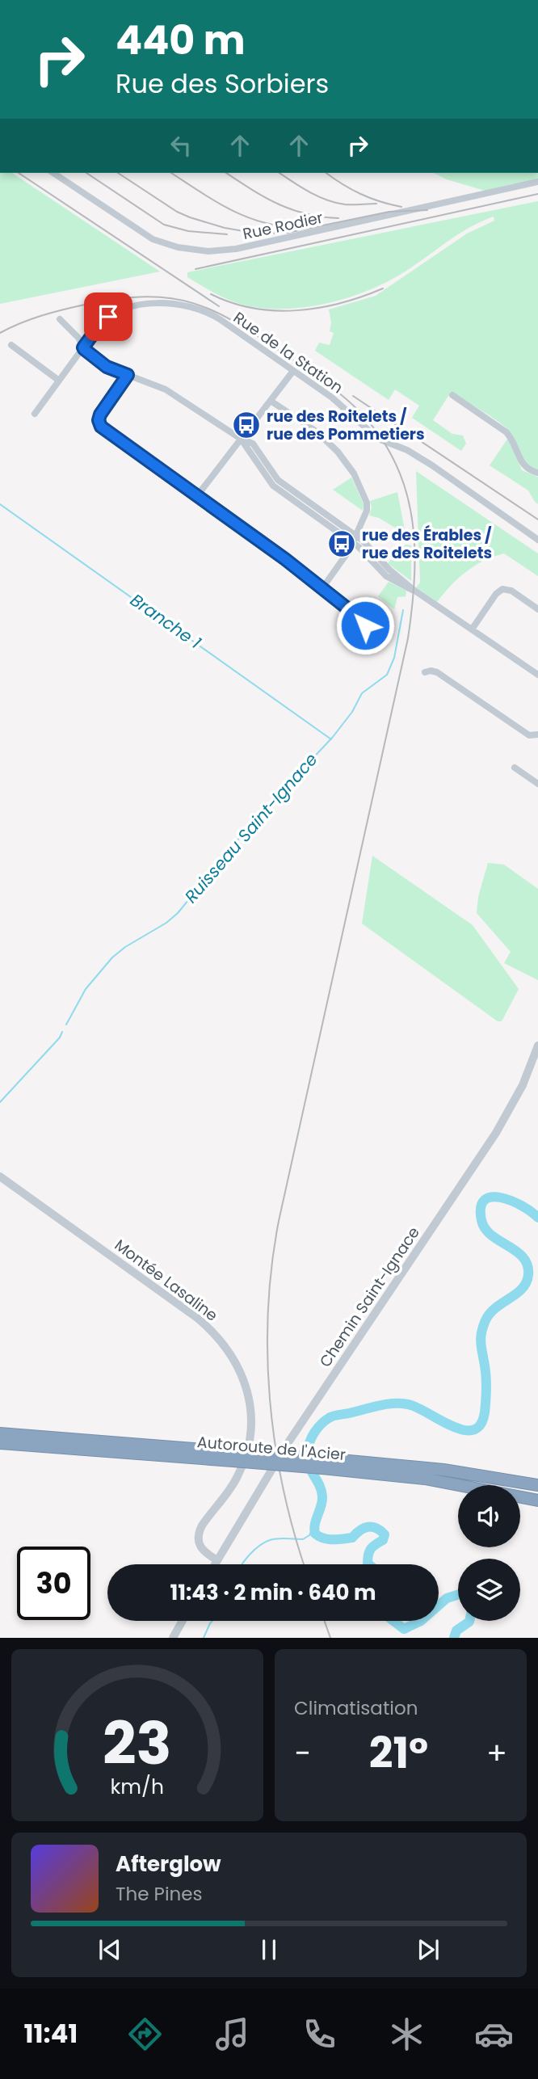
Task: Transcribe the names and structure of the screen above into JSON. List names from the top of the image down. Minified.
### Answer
{"streets":{"highway":["Autoroute de l'Acier"],"street":["Rue Rodier","Rue de la Station","Montée Lasaline","Chemin Saint-Ignace"]},"crossings":[["Montée Lasaline","Chemin Saint-Ignace"]],"water":["Branche 1","Ruisseau Saint-Ignace"],"places":{"bus stop":["rue des Roitelets / rue des Pommetiers","rue des Érables / rue des Roitelets"]},"page":{"turn":["440 m","Rue des Sorbiers"],"limit":"30","trip":"11:43 · 2 min · 640 m","tile":"Climatisation","heat":["−","21°","+"],"song":["Afterglow","The Pines"],"tabs":"11:41","gauge":["23","km/h"]}}
